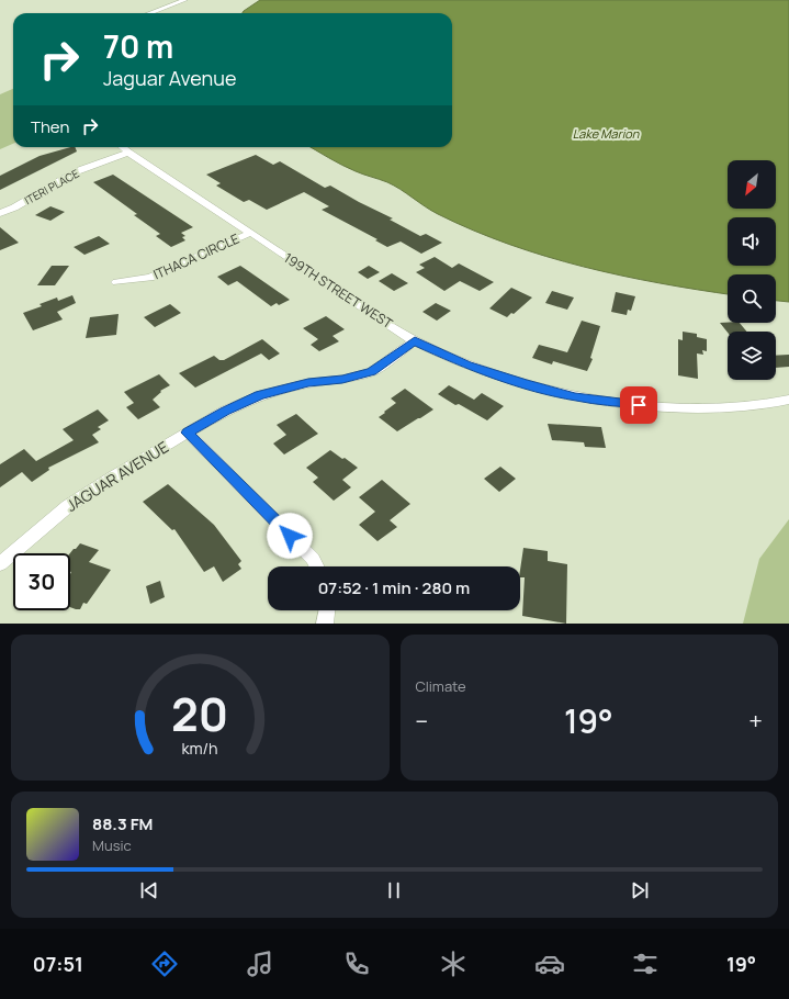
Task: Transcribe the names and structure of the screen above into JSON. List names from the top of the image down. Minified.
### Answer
{"streets":{"street":["ITERI PLACE","ITHACA CIRCLE","199TH STREET WEST","JAGUAR AVENUE"]},"crossings":[["ITERI PLACE","199TH STREET WEST"],["ITHACA CIRCLE","199TH STREET WEST"],["199TH STREET WEST","JAGUAR AVENUE"]],"water":["Lake Marion"],"north":"bottom left","page":{"turn":["70 m","Jaguar Avenue"],"then":"Then","limit":"30","trip":"07:52 · 1 min · 280 m","tile":"Climate","heat":["−","19°","+"],"song":["88.3 FM","Music"],"tabs":["07:51","19°"],"gauge":["20","km/h"]}}
